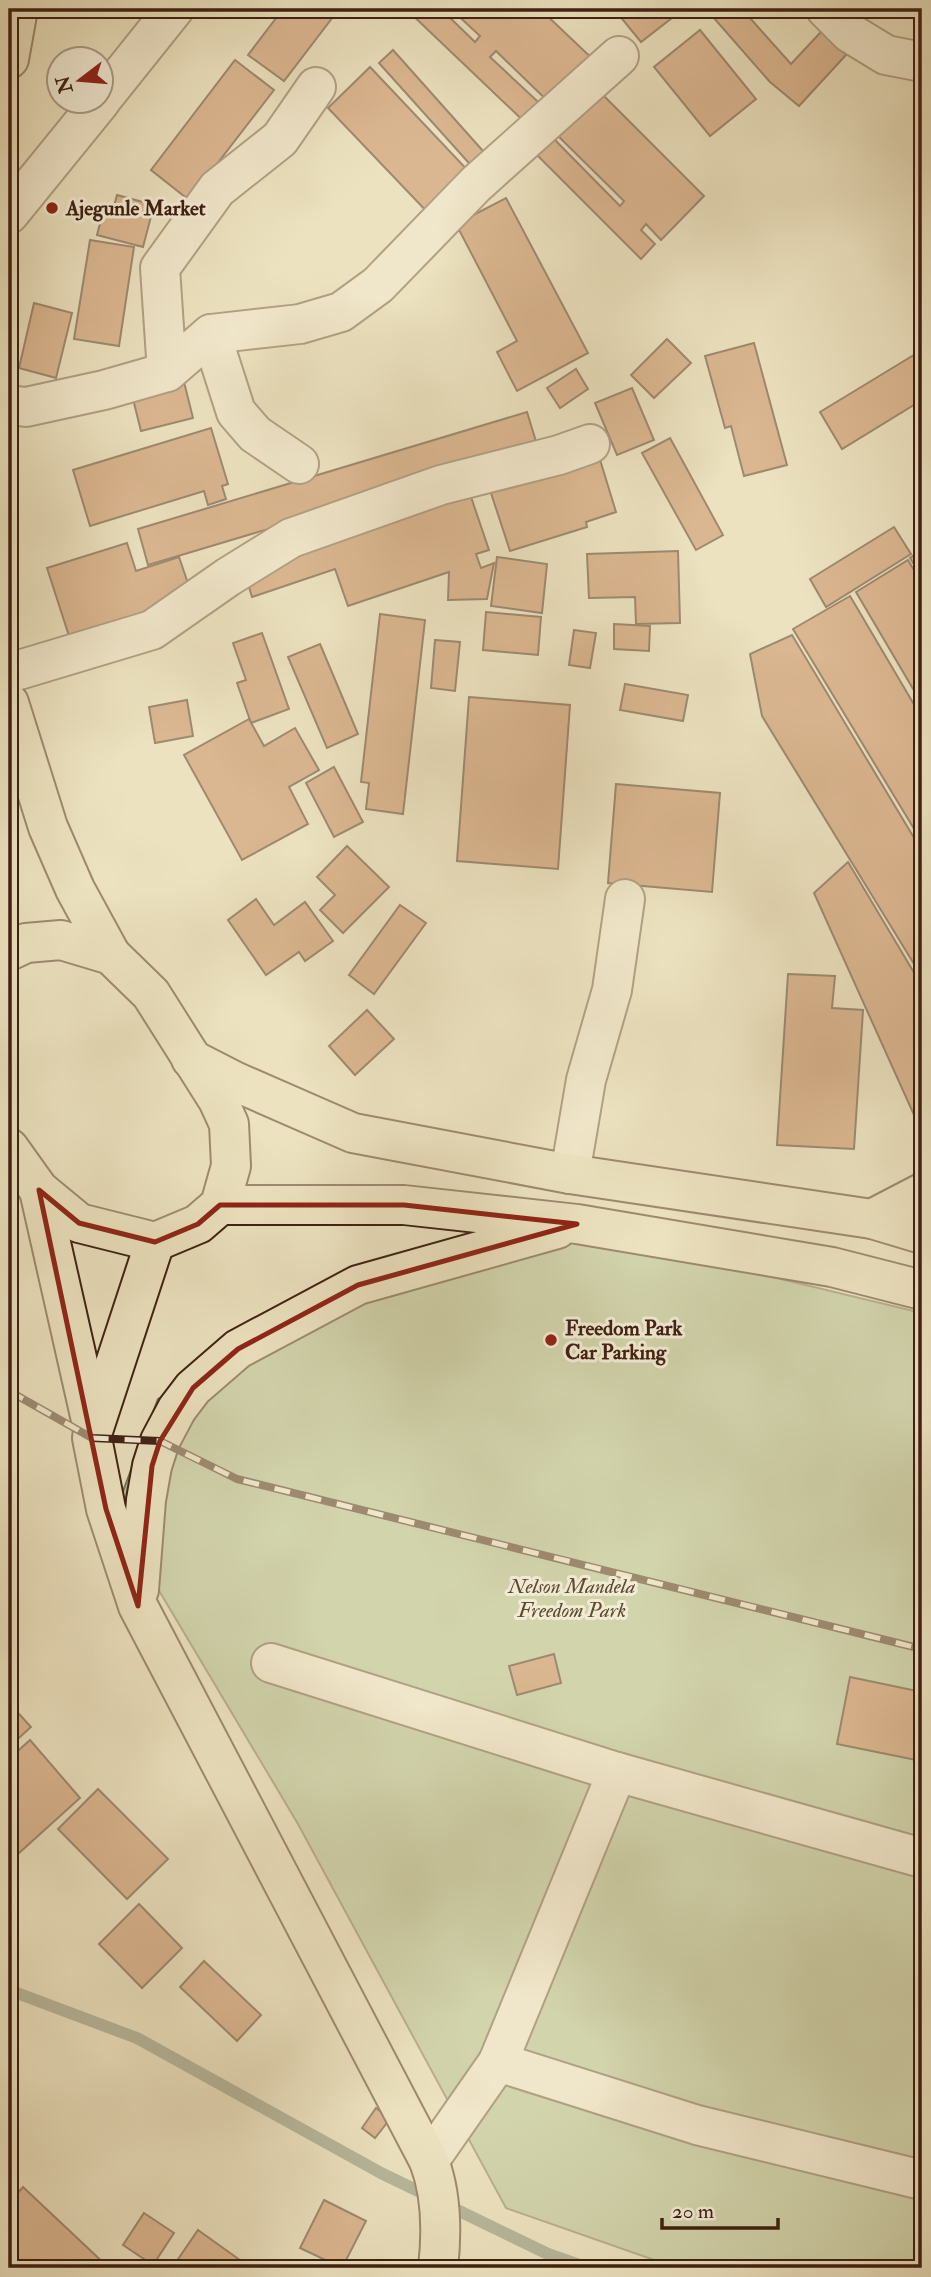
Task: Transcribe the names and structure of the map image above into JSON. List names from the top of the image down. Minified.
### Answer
{"parks":["Nelson Mandela Freedom Park"],"places":["Ajegunle Market","Freedom Park Car Parking"],"scale_bar":"20 m","north":"left"}
